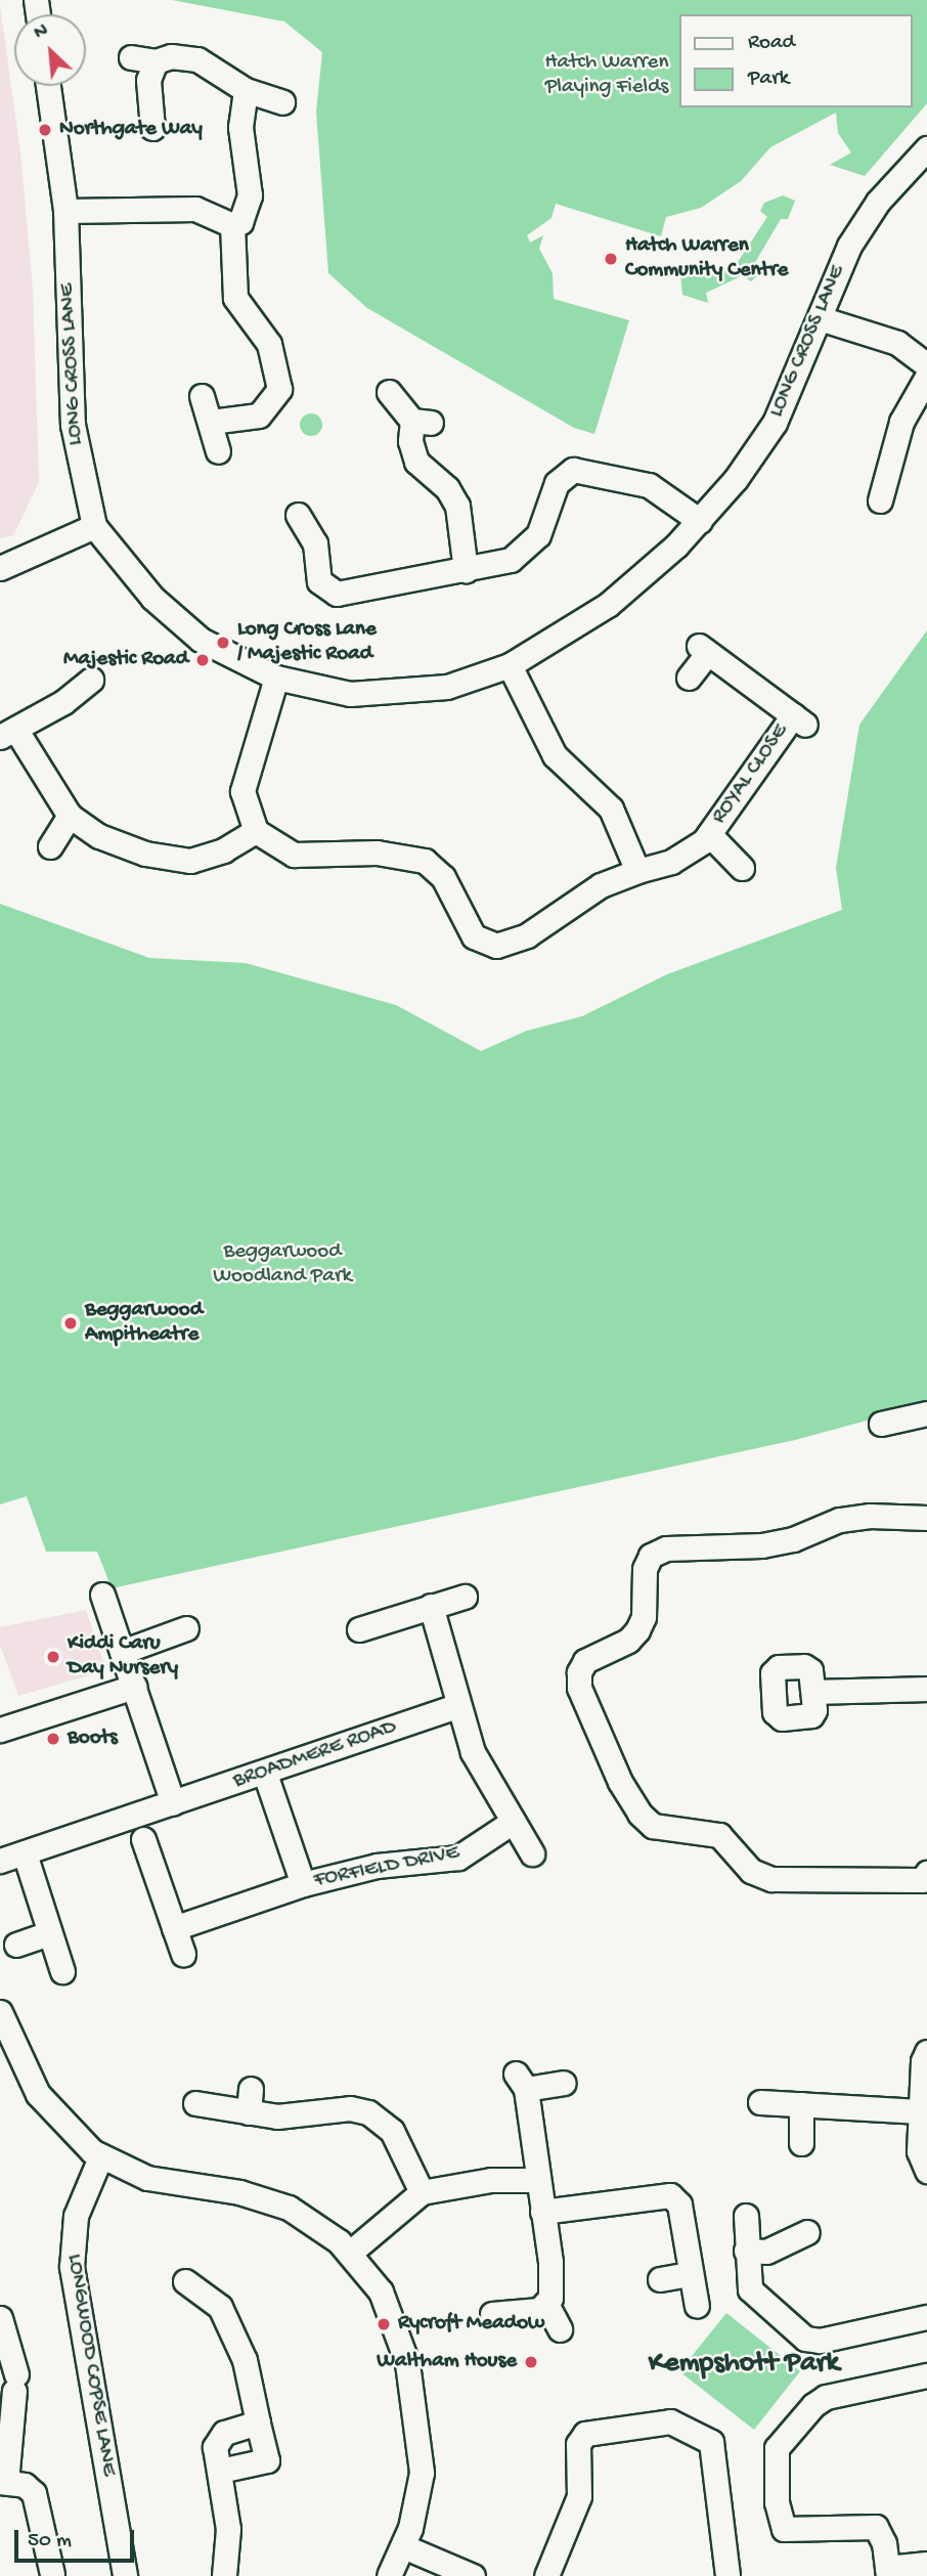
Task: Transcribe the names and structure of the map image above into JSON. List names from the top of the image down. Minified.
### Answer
{"streets":{"street":["LONG CROSS LANE","ROYAL CLOSE","BROADMERE ROAD","FORFIELD DRIVE","LONGWOOD COPSE LANE"]},"districts":["Kempshott Park"],"parks":["Hatch Warren Playing Fields","Beggarwood Woodland Park"],"places":["Northgate Way","Hatch Warren Community Centre","Long Cross Lane / Majestic Road","Majestic Road","Beggarwood Ampitheatre","Kiddi Caru Day Nursery","Boots","Rycroft Meadow","Waltham House"],"legend":["Road","Park"],"scale_bar":"50 m","north":"top left"}
